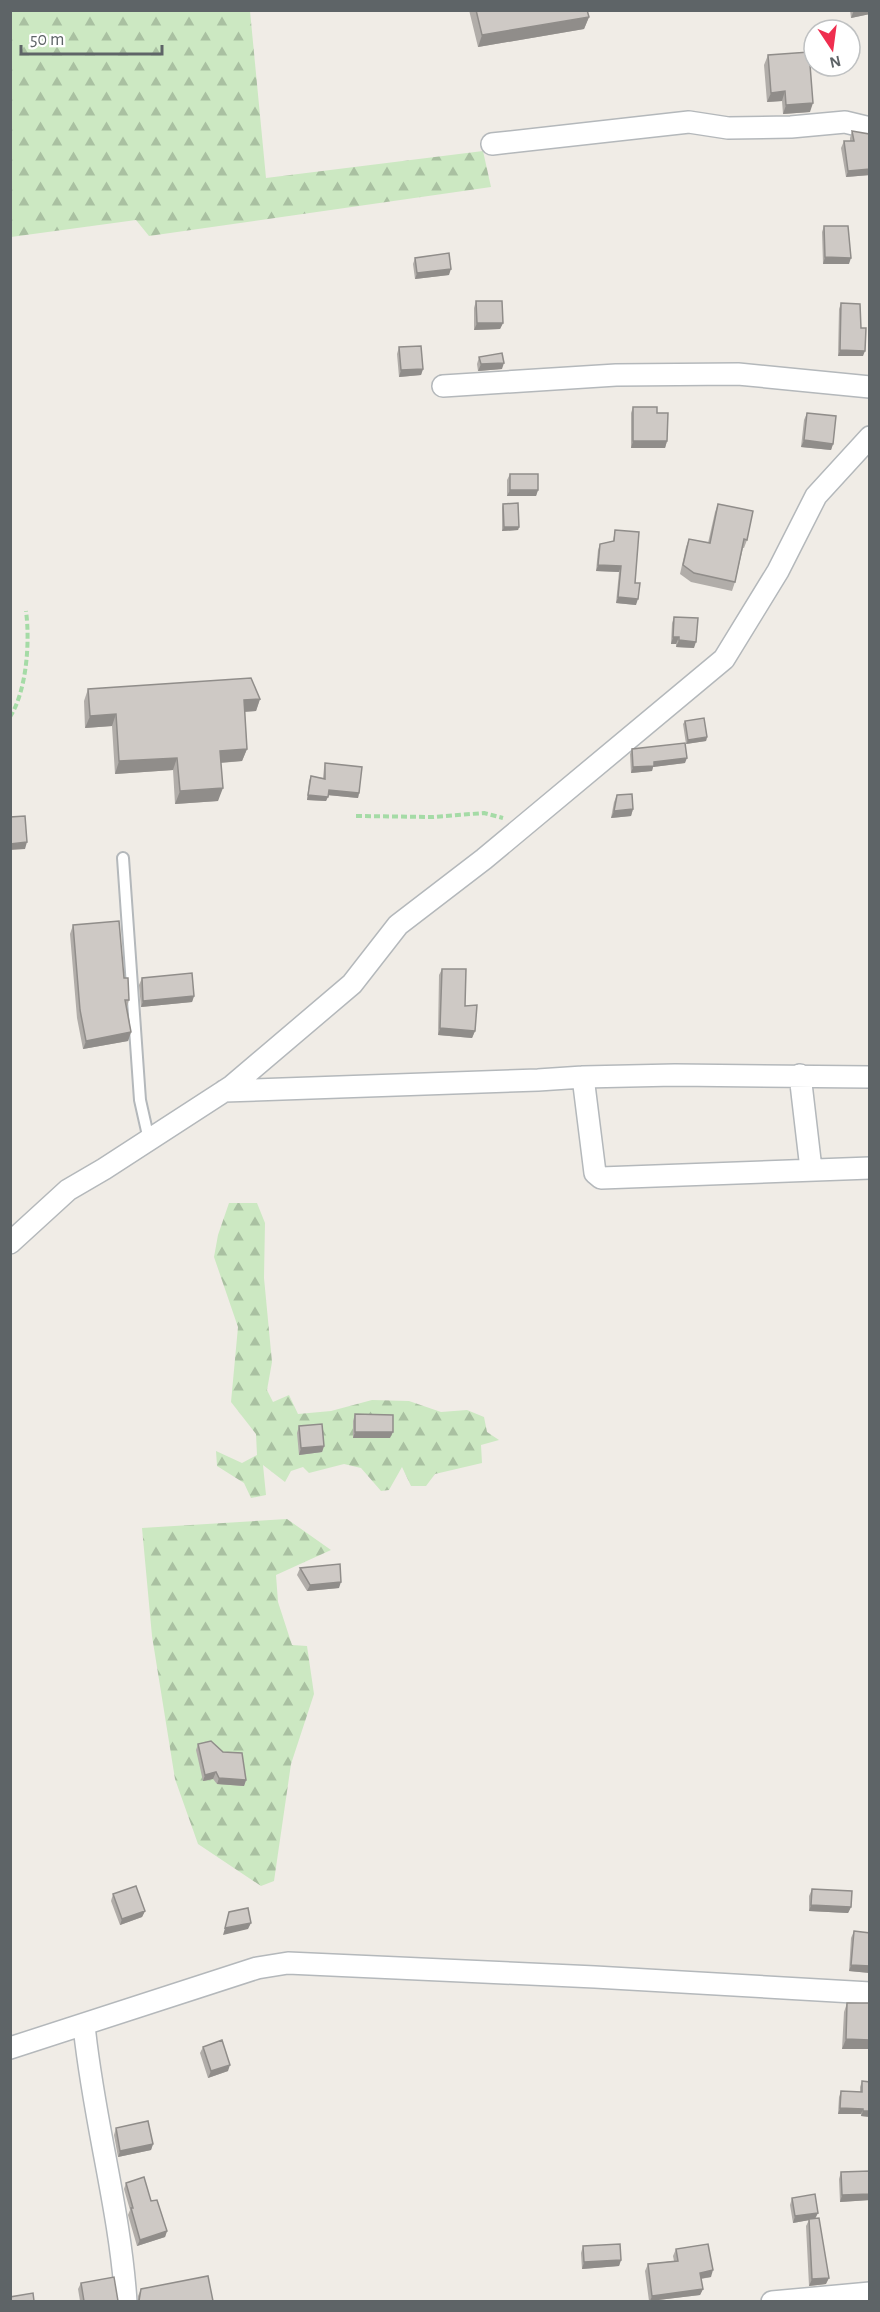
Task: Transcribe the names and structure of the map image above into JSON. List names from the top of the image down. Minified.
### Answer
{"scale_bar":"50 m","north":"bottom"}
